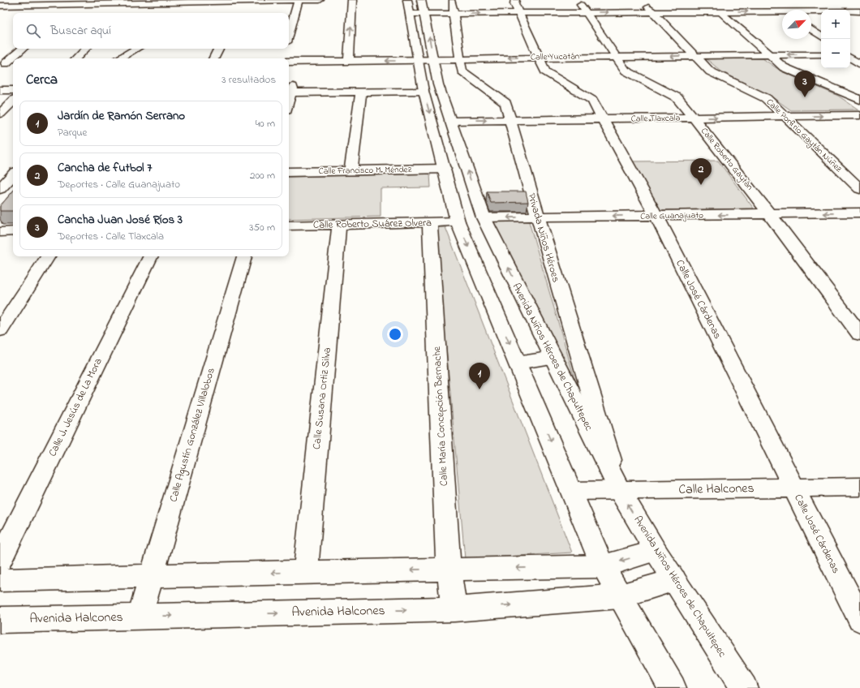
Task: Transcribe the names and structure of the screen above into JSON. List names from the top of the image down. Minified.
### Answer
{"streets":{"street":["Calle Yucatán","Calle Tlaxcala","Calle Porfirio Gaytán Núñez","Calle Roberto Gaytán","Calle Francisco M. Méndez","Calle Guanajuato","Calle Roberto Suárez Olvera","Privada Niños Héroes","Calle José Cárdenas","Avenida Niños Héroes de Chapultepec","Calle Susana Ortiz Silva","Calle J. Jesús de La Mora","Calle María Concepción Bernache","Calle Agustín González Villalobos","Calle Halcones","Avenida Halcones"]},"crossings":[["Calle Yucatán","Calle Porfirio Gaytán Núñez"],["Calle Yucatán","Calle Roberto Gaytán"],["Calle Yucatán","Privada Niños Héroes"],["Calle Yucatán","Calle José Cárdenas"],["Calle Yucatán","Avenida Niños Héroes de Chapultepec"],["Calle Tlaxcala","Calle Porfirio Gaytán Núñez"],["Calle Tlaxcala","Calle Roberto Gaytán"],["Calle Tlaxcala","Privada Niños Héroes"],["Calle Tlaxcala","Calle José Cárdenas"],["Calle Tlaxcala","Avenida Niños Héroes de Chapultepec"],["Calle Roberto Gaytán","Calle Guanajuato"],["Calle Francisco M. Méndez","Avenida Niños Héroes de Chapultepec"],["Calle Guanajuato","Privada Niños Héroes"],["Calle Guanajuato","Calle José Cárdenas"],["Calle Guanajuato","Avenida Niños Héroes de Chapultepec"],["Calle Roberto Suárez Olvera","Avenida Niños Héroes de Chapultepec"],["Calle Roberto Suárez Olvera","Calle Susana Ortiz Silva"],["Calle Roberto Suárez Olvera","Calle María Concepción Bernache"],["Privada Niños Héroes","Avenida Niños Héroes de Chapultepec"],["Privada Niños Héroes","Calle Halcones"],["Calle José Cárdenas","Calle Halcones"],["Avenida Niños Héroes de Chapultepec","Calle Halcones"],["Avenida Niños Héroes de Chapultepec","Avenida Halcones"],["Calle María Concepción Bernache","Avenida Halcones"],["Calle Agustín González Villalobos","Avenida Halcones"]],"one_way":["Calle Guanajuato"],"north":"top right","page":{"map_buttons":["+","−"],"search":"Buscar aquí","heading":["Cerca","3 resultados"],"pins":["3","2","1"],"list":[{"mark":"1","name":"Jardín de Ramón Serrano","note":"Parque","value":"40 m"},{"mark":"2","name":"Cancha de futbol 7","note":"Deportes · Calle Guanajuato","value":"200 m"},{"mark":"3","name":"Cancha Juan José Ríos 3","note":"Deportes · Calle Tlaxcala","value":"350 m"}]}}
